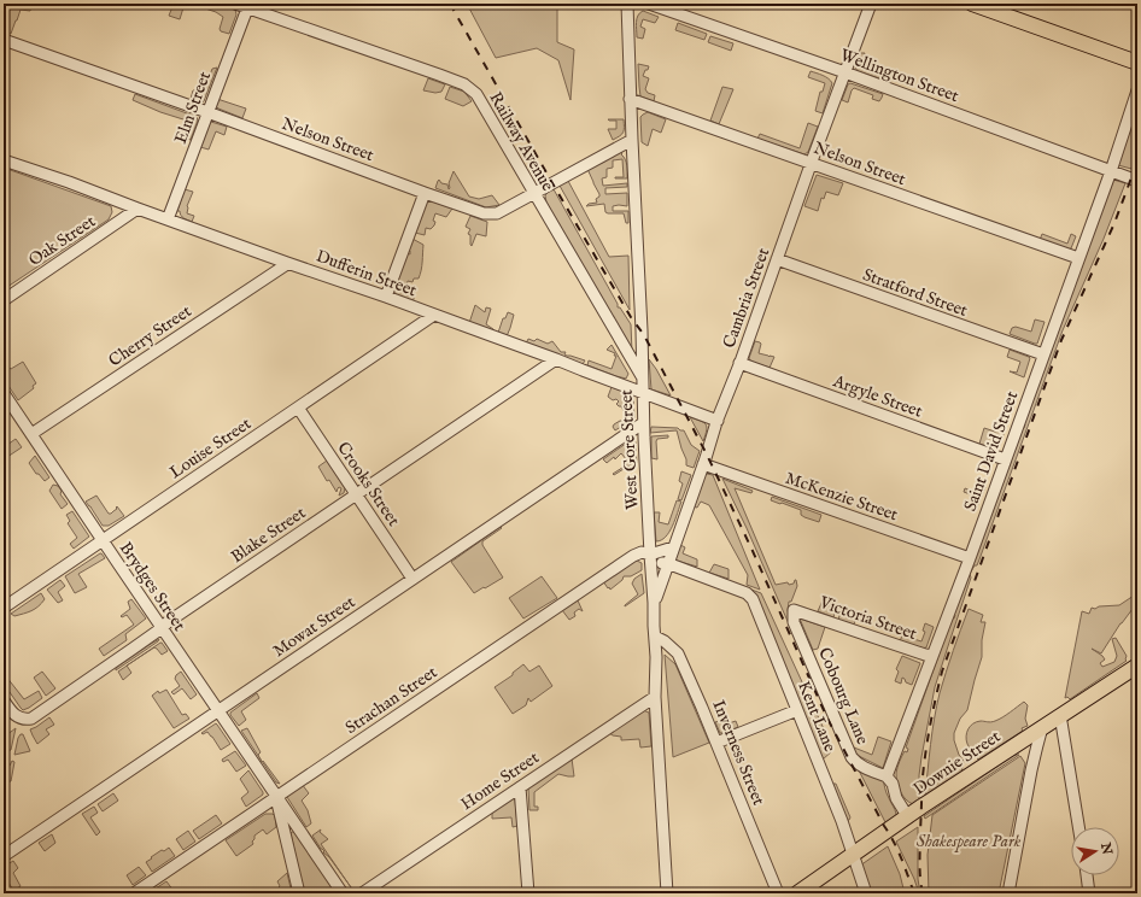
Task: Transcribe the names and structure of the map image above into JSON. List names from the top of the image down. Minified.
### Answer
{"streets":{"main road":["Downie Street"],"street":["Wellington Street","Elm Street","Nelson Street","Railway Avenue","Oak Street","Dufferin Street","Stratford Street","Cambria Street","Cherry Street","Argyle Street","Louise Street","West Gore Street","Saint David Street","Crooks Street","McKenzie Street","Blake Street","Brydges Street","Victoria Street","Mowat Street","Cobourg Lane","Strachan Street","Kent Lane","Inverness Street","Home Street"]},"crossings":[["Wellington Street","Cambria Street"],["Wellington Street","Saint David Street"],["Elm Street","Nelson Street"],["Elm Street","Railway Avenue"],["Elm Street","Dufferin Street"],["Nelson Street","Railway Avenue"],["Nelson Street","Cambria Street"],["Nelson Street","West Gore Street"],["Nelson Street","Saint David Street"],["Railway Avenue","West Gore Street"],["Oak Street","Dufferin Street"],["Dufferin Street","Cambria Street"],["Dufferin Street","Cherry Street"],["Dufferin Street","Louise Street"],["Dufferin Street","West Gore Street"],["Dufferin Street","Blake Street"],["Stratford Street","Cambria Street"],["Stratford Street","Saint David Street"],["Cambria Street","Argyle Street"],["Cambria Street","West Gore Street"],["Cambria Street","McKenzie Street"],["Cambria Street","Strachan Street"],["Cambria Street","Kent Lane"],["Cherry Street","Brydges Street"],["Argyle Street","Saint David Street"],["Louise Street","Crooks Street"],["Louise Street","Brydges Street"],["West Gore Street","Mowat Street"],["West Gore Street","Strachan Street"],["West Gore Street","Inverness Street"],["West Gore Street","Home Street"],["Saint David Street","McKenzie Street"],["Saint David Street","Victoria Street"],["Saint David Street","Cobourg Lane"],["Crooks Street","Blake Street"],["Crooks Street","Mowat Street"],["Blake Street","Brydges Street"],["Brydges Street","Mowat Street"],["Brydges Street","Strachan Street"],["Victoria Street","Cobourg Lane"],["Kent Lane","Downie Street"]],"parks":["Shakespeare Park"],"north":"right"}
